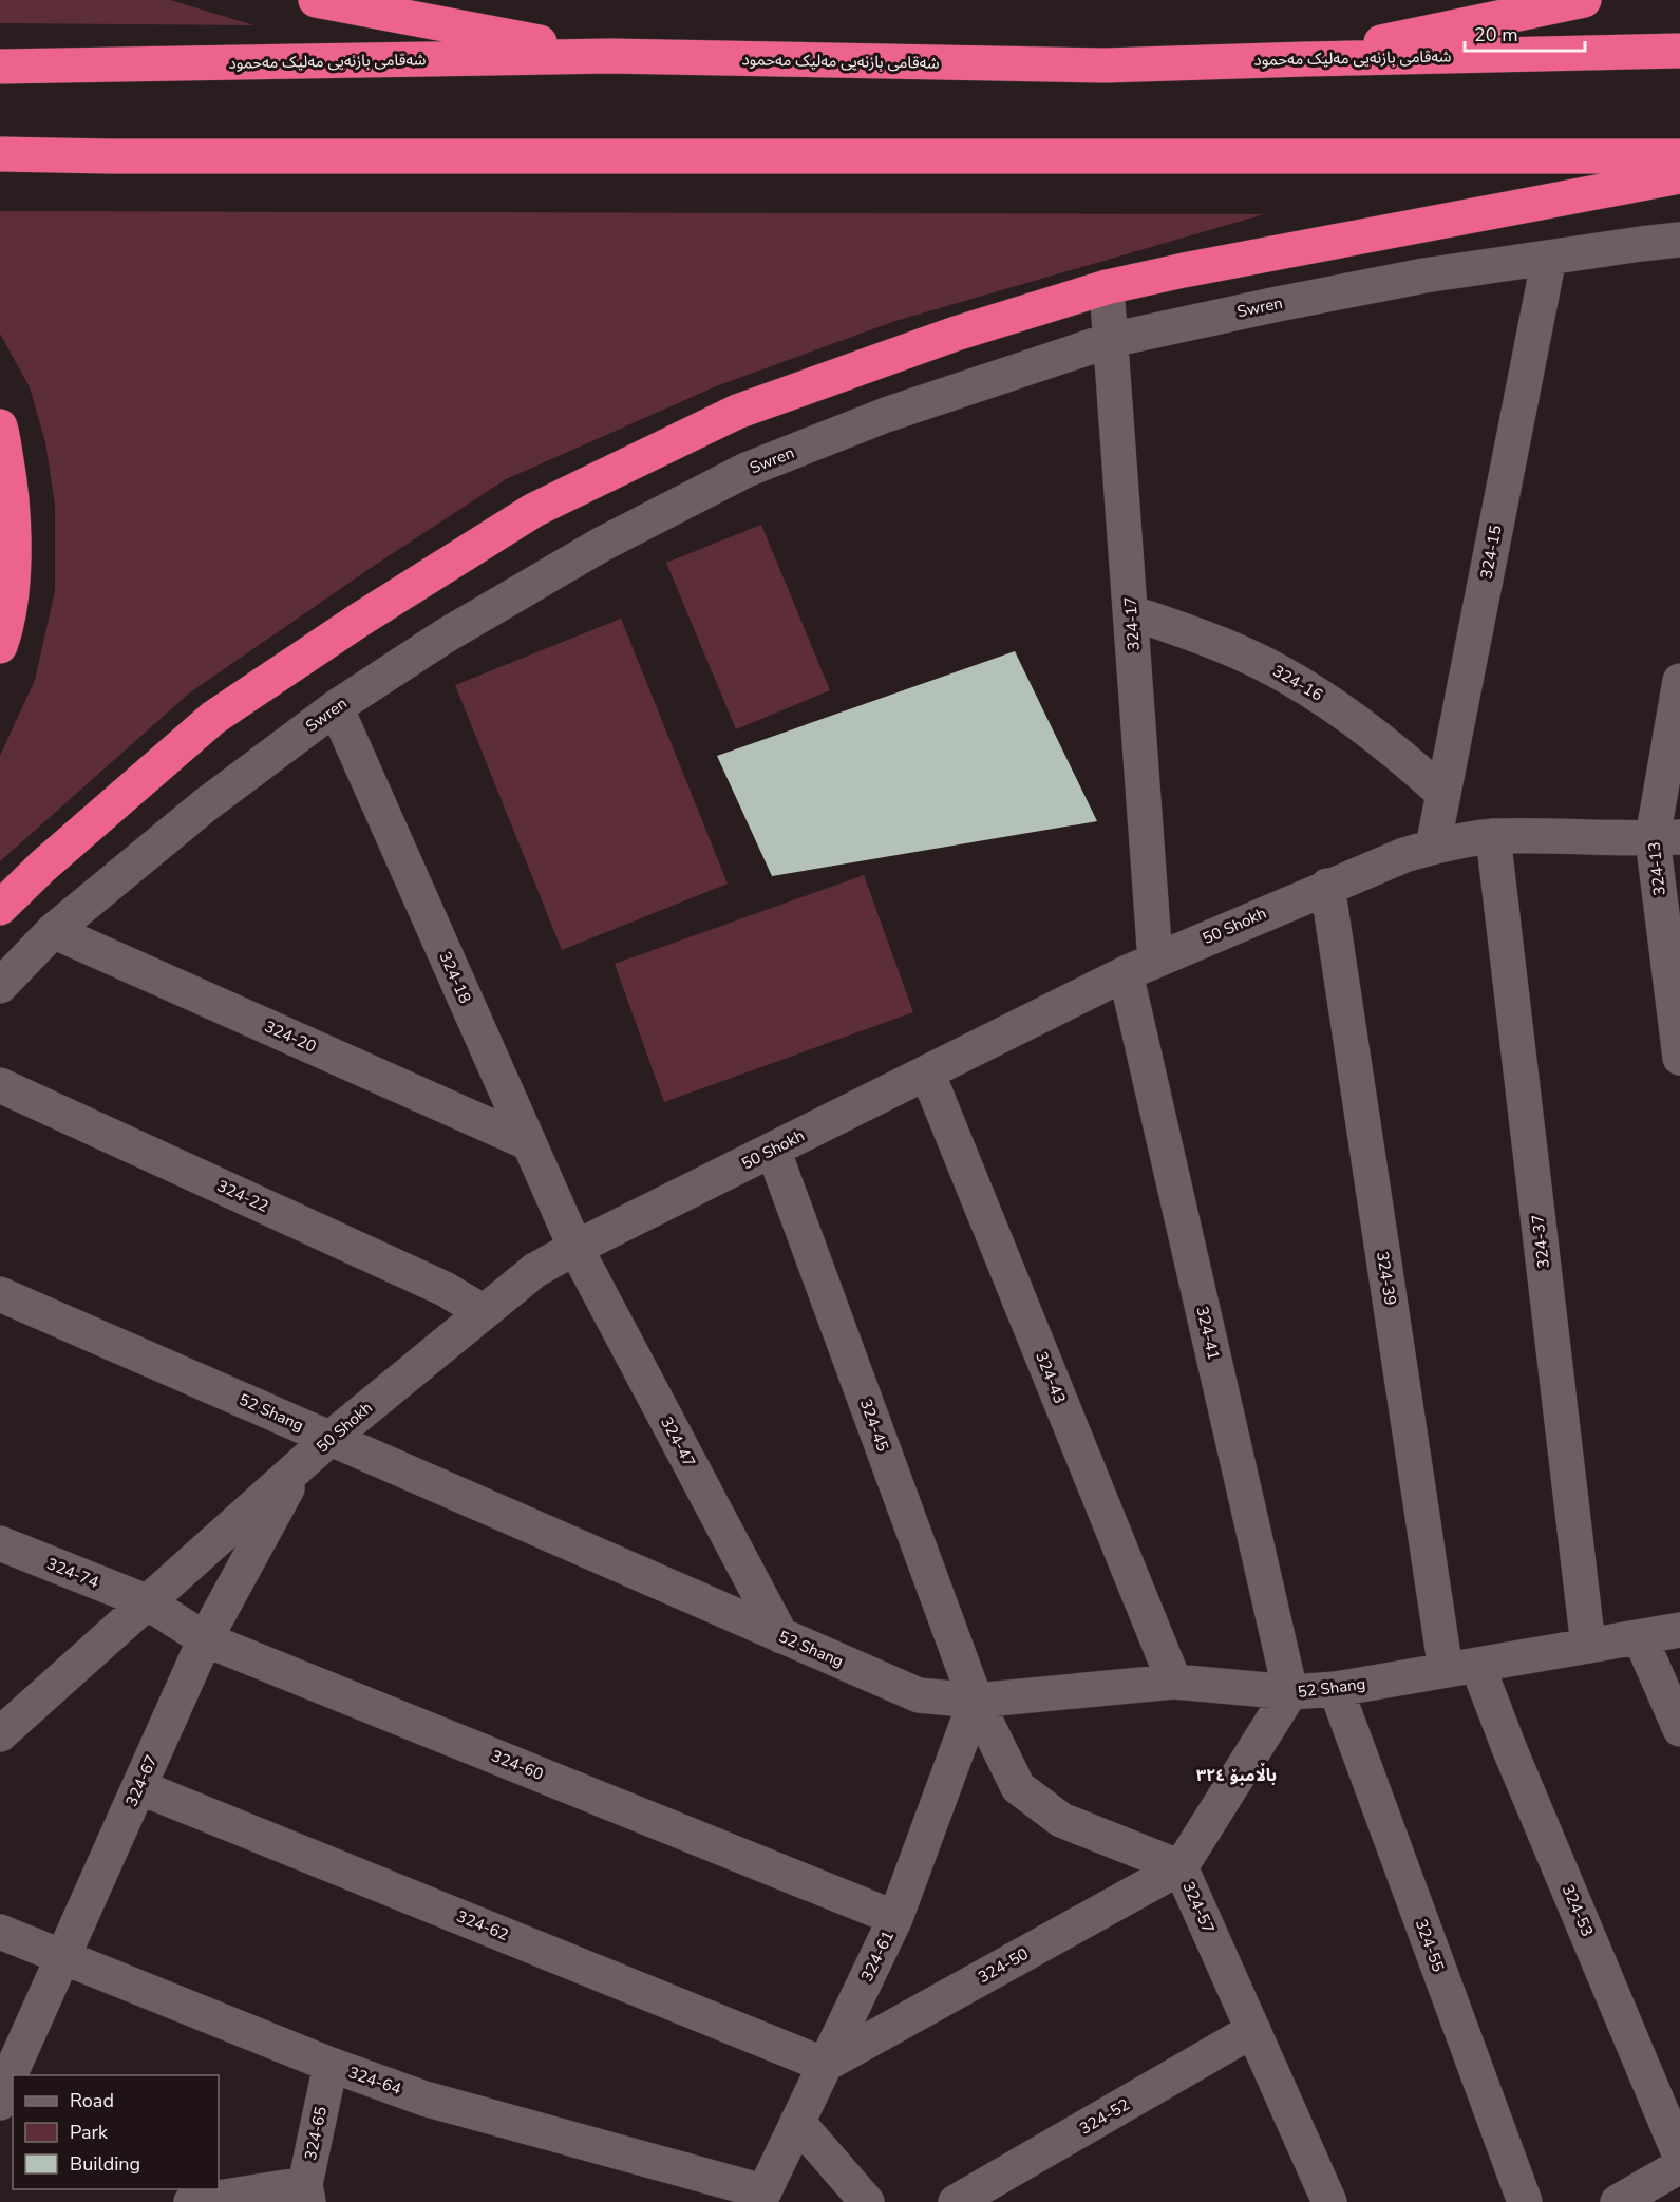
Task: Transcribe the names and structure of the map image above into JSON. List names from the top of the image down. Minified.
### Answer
{"streets":{"highway":["شەقامی بازنەیی مەلیک مەحمود"],"street":["Swren","324-15","324-17","324-16","324-13","50 Shokh","324-18","324-20","324-22","324-37","324-39","324-41","324-43","52 Shang","324-45","324-47","324-74","324-60","324-67","324-57","324-53","324-62","324-55","324-61","324-50","324-64","324-52","324-65"]},"crossings":[["Swren","324-15"],["Swren","324-17"],["Swren","324-18"],["Swren","324-20"],["324-15","324-16"],["324-15","50 Shokh"],["324-17","324-16"],["324-17","50 Shokh"],["324-17","324-41"],["324-13","50 Shokh"],["50 Shokh","324-18"],["50 Shokh","324-22"],["50 Shokh","324-37"],["50 Shokh","324-39"],["50 Shokh","324-41"],["50 Shokh","324-43"],["50 Shokh","52 Shang"],["50 Shokh","324-45"],["50 Shokh","324-47"],["50 Shokh","324-74"],["50 Shokh","324-60"],["50 Shokh","324-67"],["324-18","324-20"],["324-18","324-47"],["324-37","52 Shang"],["324-39","52 Shang"],["324-39","324-53"],["324-41","52 Shang"],["324-43","52 Shang"],["52 Shang","324-45"],["52 Shang","324-47"],["52 Shang","324-57"],["52 Shang","324-53"],["52 Shang","324-55"],["52 Shang","324-61"],["324-45","324-57"],["324-45","324-61"],["324-74","324-60"],["324-60","324-67"],["324-60","324-61"],["324-67","324-62"],["324-67","324-64"],["324-57","324-61"],["324-57","324-50"],["324-57","324-52"],["324-62","324-61"],["324-62","324-50"],["324-61","324-50"],["324-61","324-64"],["324-64","324-65"]],"districts":["باڵامبۆ ٣٢٤"],"legend":["Road","Park","Building"],"scale_bar":"20 m"}
